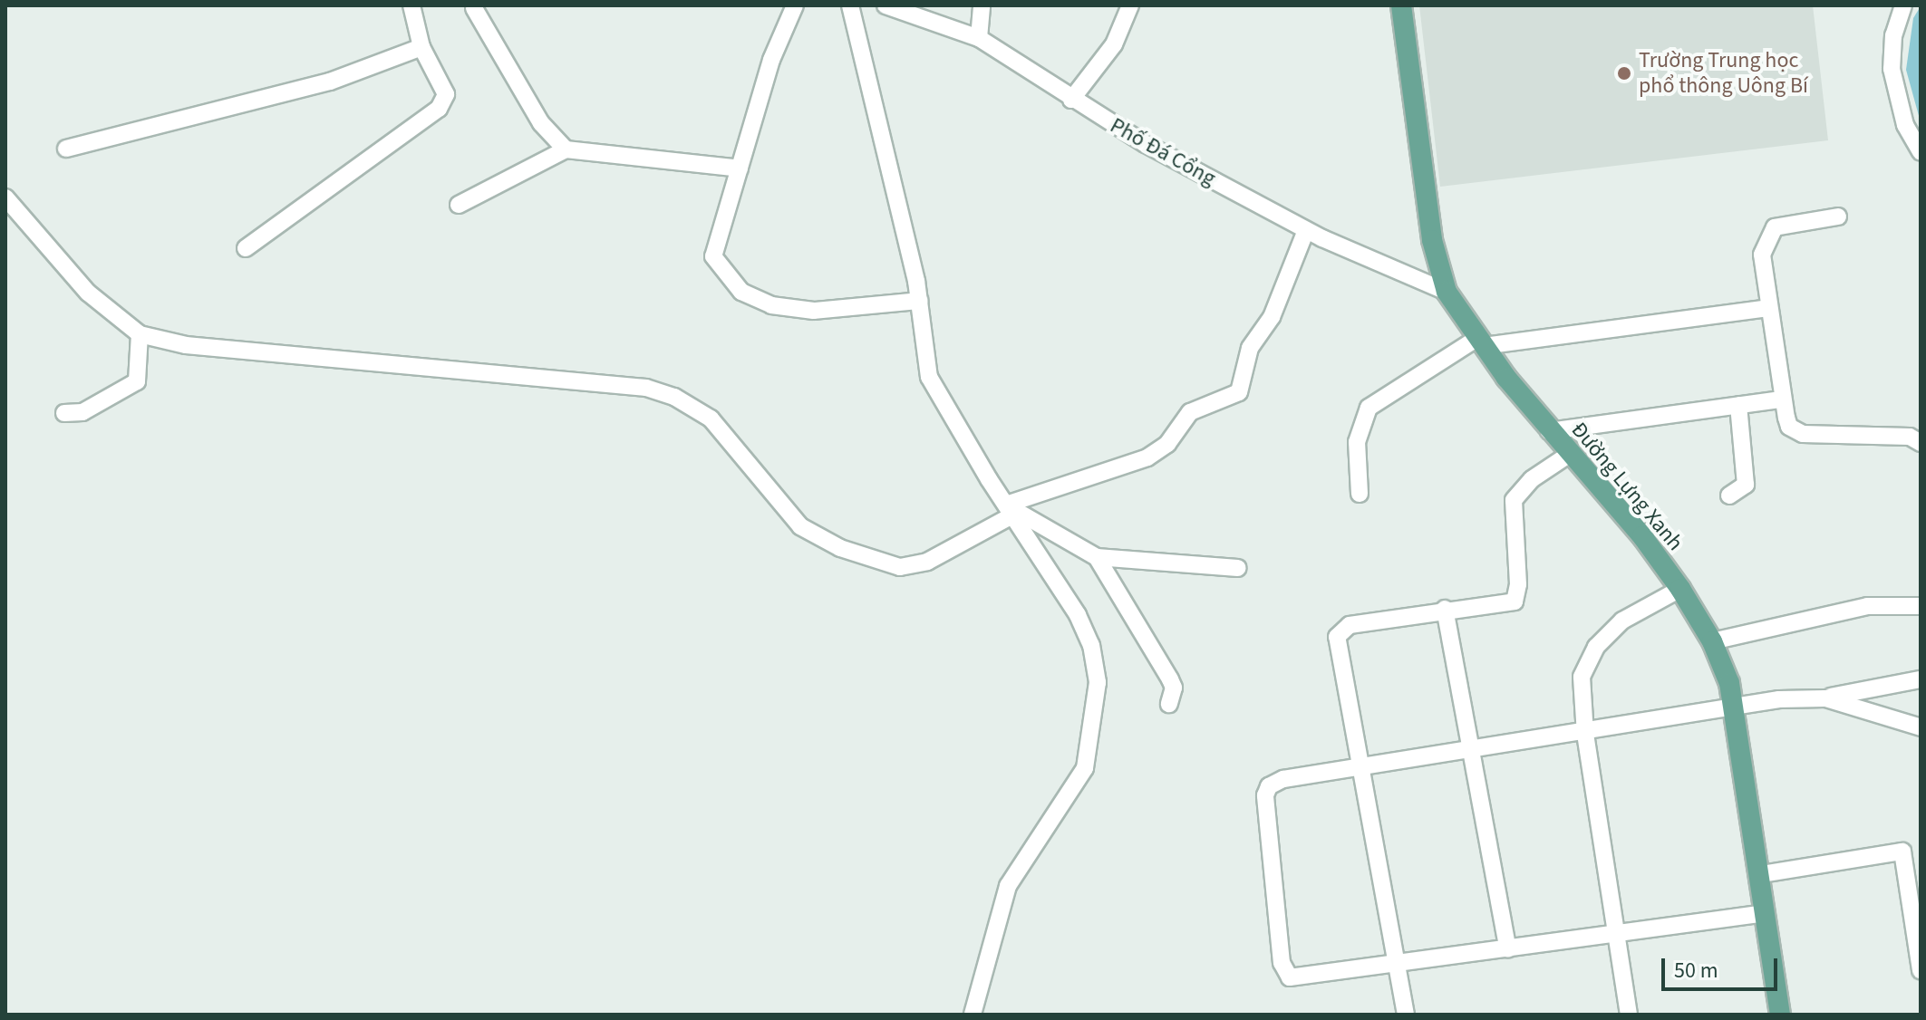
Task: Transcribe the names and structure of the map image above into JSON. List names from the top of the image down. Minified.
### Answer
{"streets":{"main road":["Đường Lựng Xanh"],"street":["Phố Đá Cổng"]},"crossings":[["Phố Đá Cổng","Đường Lựng Xanh"]],"places":["Trường Trung học phổ thông Uông Bí"],"scale_bar":"50 m"}
